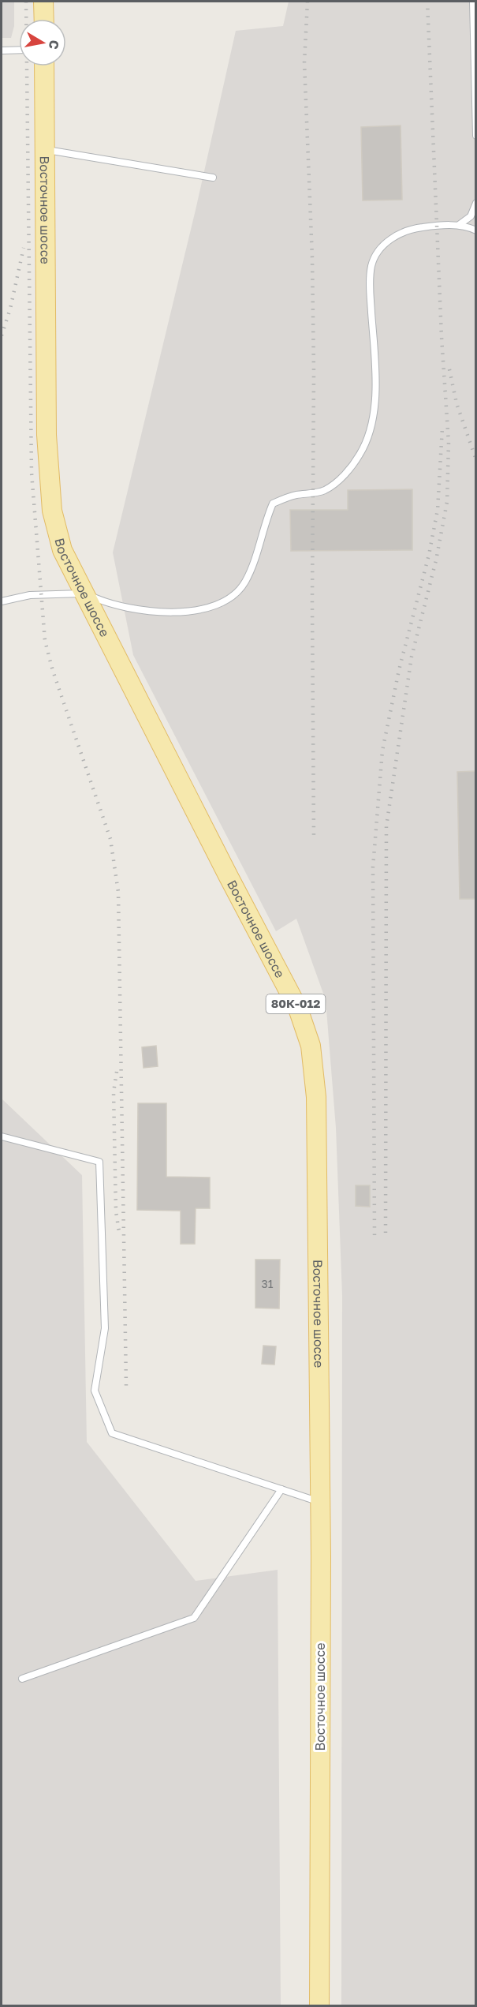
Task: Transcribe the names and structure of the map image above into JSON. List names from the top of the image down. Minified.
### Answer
{"streets":{"main road":["Восточное шоссе","80К-012"]},"house_numbers":["31"],"north":"right"}
